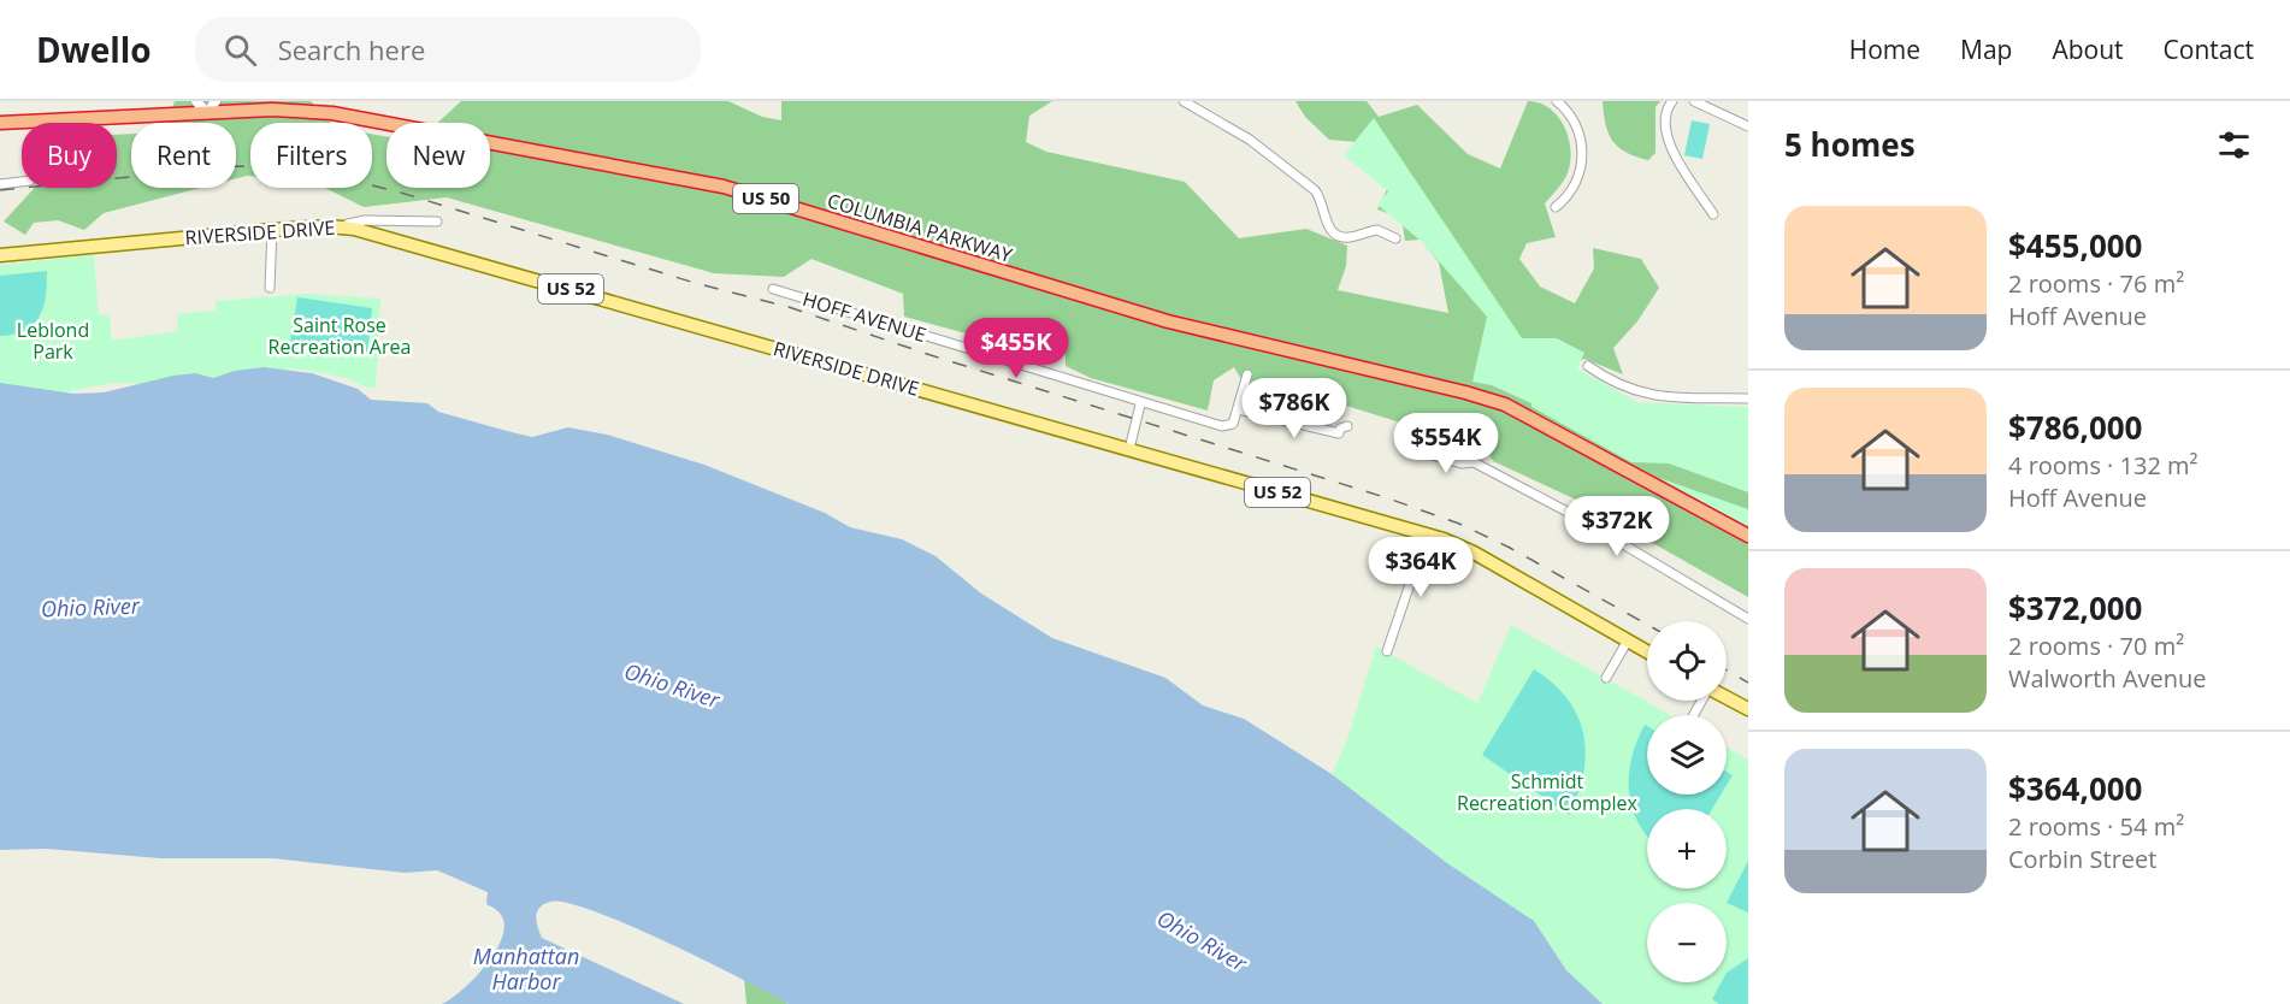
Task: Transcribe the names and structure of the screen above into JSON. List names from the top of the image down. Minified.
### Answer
{"streets":{"highway":["US 50","COLUMBIA PARKWAY"],"main road":["RIVERSIDE DRIVE","US 52"],"street":["HOFF AVENUE"]},"water":["Ohio River","Manhattan Harbor"],"parks":["Saint Rose Recreation Area","Leblond Park","Schmidt Recreation Complex"],"page":{"header":"Dwello","search":"Search here","nav":["Home","Map","About","Contact"],"heading":"5 homes","chip":["Buy","Rent","Filters","New"],"list":[{"name":"$455,000","note":"2 rooms · 76 m² · Hoff Avenue"},{"name":"$786,000","note":"4 rooms · 132 m² · Hoff Avenue"},{"name":"$372,000","note":"2 rooms · 70 m² · Walworth Avenue"},{"name":"$364,000","note":"2 rooms · 54 m² · Corbin Street"}],"price":["$455K","$786K","$554K","$372K","$364K"],"map_buttons":["+","−"]}}
